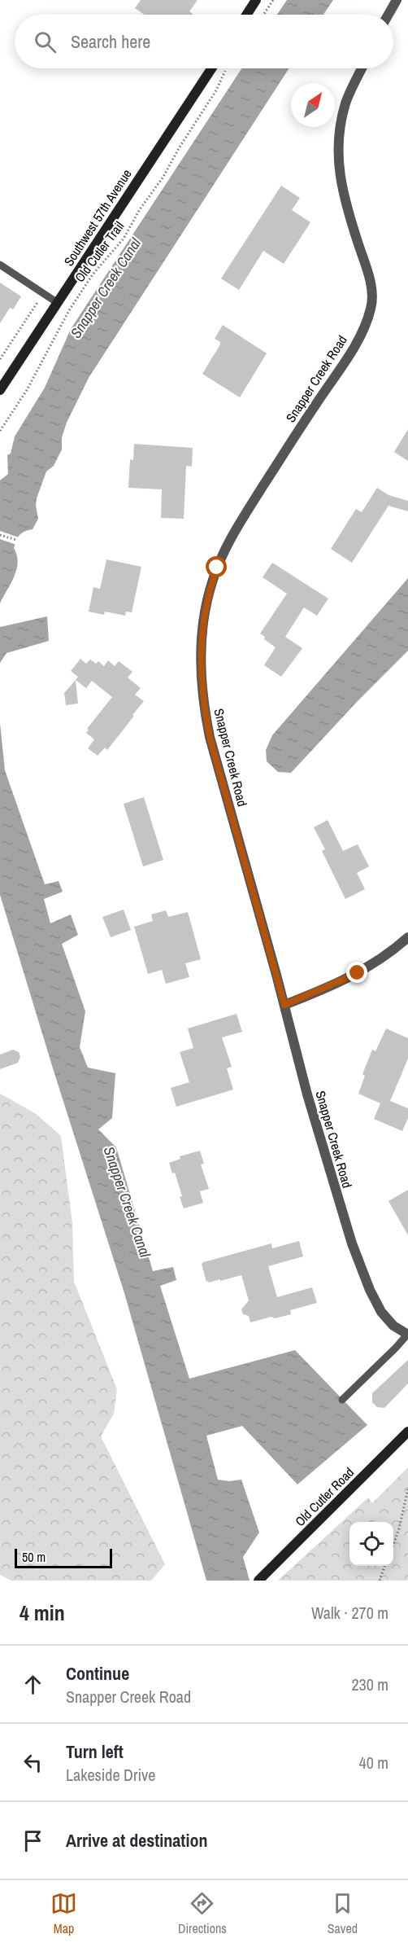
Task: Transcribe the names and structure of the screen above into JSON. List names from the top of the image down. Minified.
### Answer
{"streets":{"main road":["Southwest 57th Avenue","Old Cutler Road"],"street":["Snapper Creek Road"],"path":["Old Cutler Trail"]},"water":["Snapper Creek Canal"],"scale_bar":"50 m","north":"top right","page":{"search":"Search here","scale":"50 m","heading":["4 min","Walk · 270 m"],"list":[["Continue","Snapper Creek Road","230 m"],["Turn left","Lakeside Drive","40 m"],"Arrive at destination"],"nav":["Map","Directions","Saved"]}}
